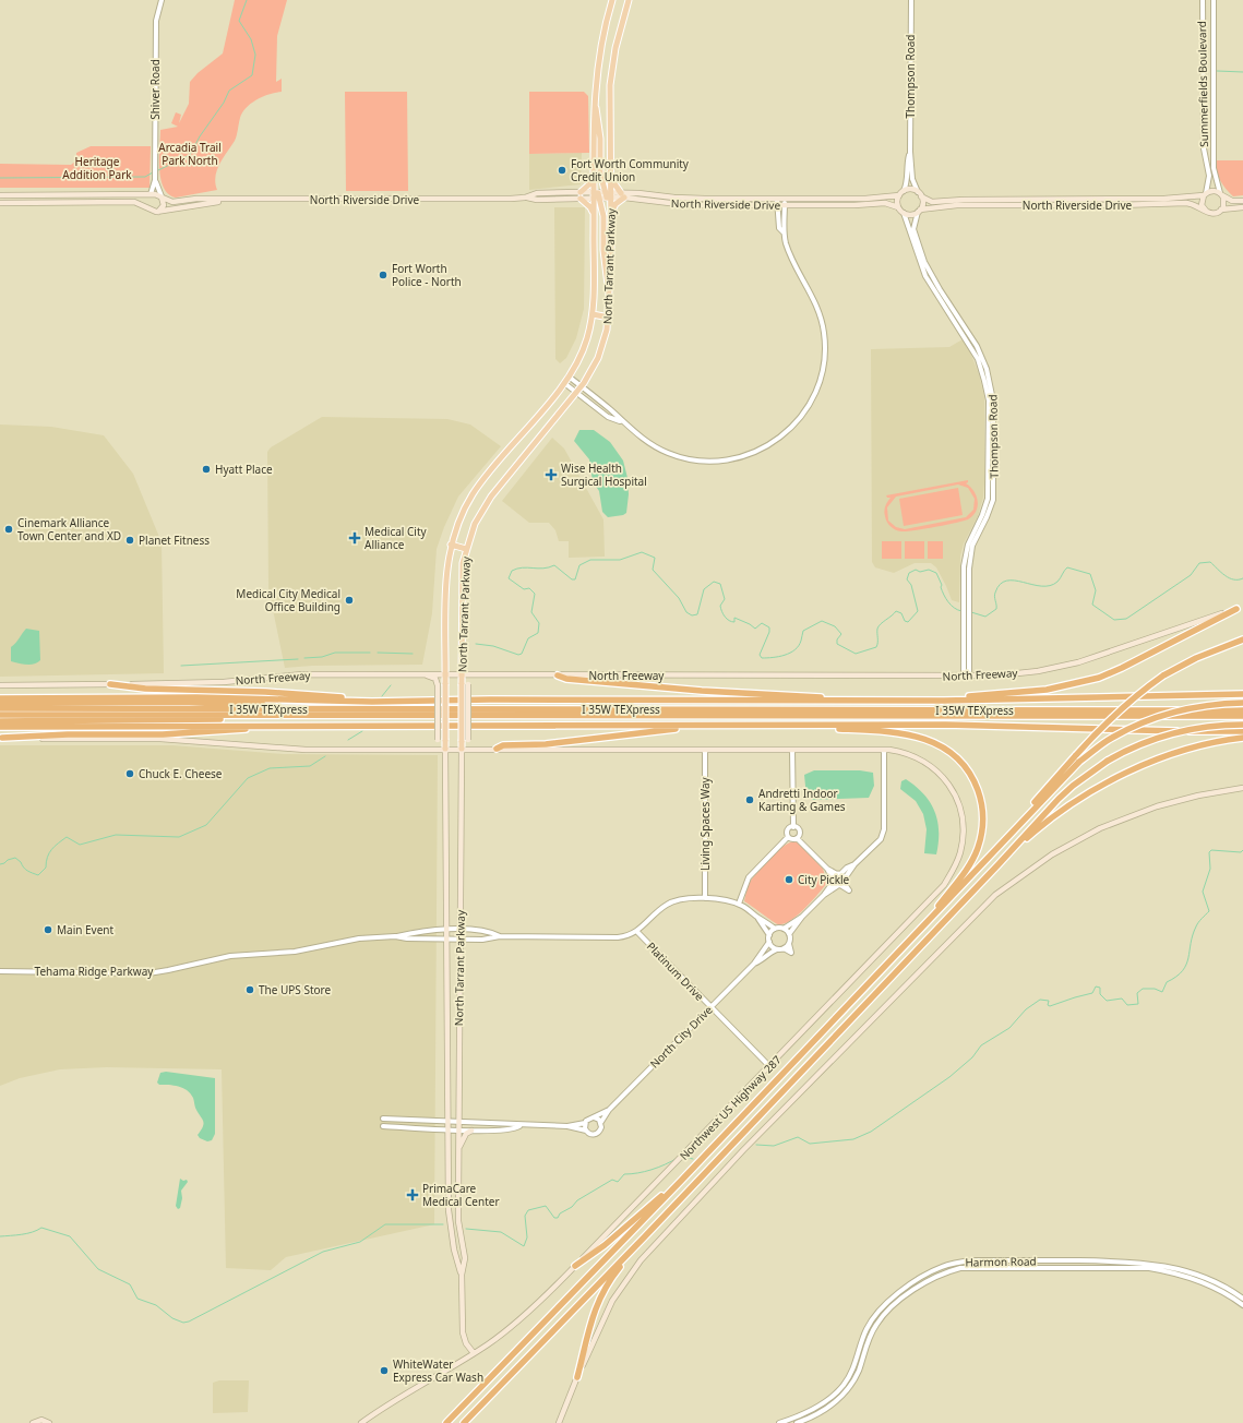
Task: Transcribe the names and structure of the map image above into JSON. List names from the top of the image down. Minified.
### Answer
{"streets":{"highway":["North Freeway","I 35W TEXpress"],"main road":["North Riverside Drive","North Tarrant Parkway","Northwest US Highway 287"],"street":["Thompson Road","Summerfields Boulevard","Shiver Road","Living Spaces Way","Tehama Ridge Parkway","Platinum Drive","North City Drive","Harmon Road"]},"crossings":[["Thompson Road","North Riverside Drive"],["Thompson Road","North Freeway"],["Summerfields Boulevard","North Riverside Drive"],["Shiver Road","North Riverside Drive"],["North Riverside Drive","North Tarrant Parkway"],["North Tarrant Parkway","North Freeway"],["North Tarrant Parkway","Tehama Ridge Parkway"],["North Tarrant Parkway","Northwest US Highway 287"],["Living Spaces Way","Tehama Ridge Parkway"],["Tehama Ridge Parkway","Platinum Drive"],["Tehama Ridge Parkway","North City Drive"],["Platinum Drive","North City Drive"],["Platinum Drive","Northwest US Highway 287"]],"parks":["Arcadia Trail Park North","Heritage Addition Park"],"places":{"other":["Fort Worth Community Credit Union","Fort Worth Police - North","Hyatt Place","Cinemark Alliance Town Center and XD","Planet Fitness","Medical City Medical Office Building","Chuck E. Cheese","Andretti Indoor Karting & Games","City Pickle","Main Event","The UPS Store","WhiteWater Express Car Wash"],"health":["Wise Health Surgical Hospital","Medical City Alliance","PrimaCare Medical Center"]}}
